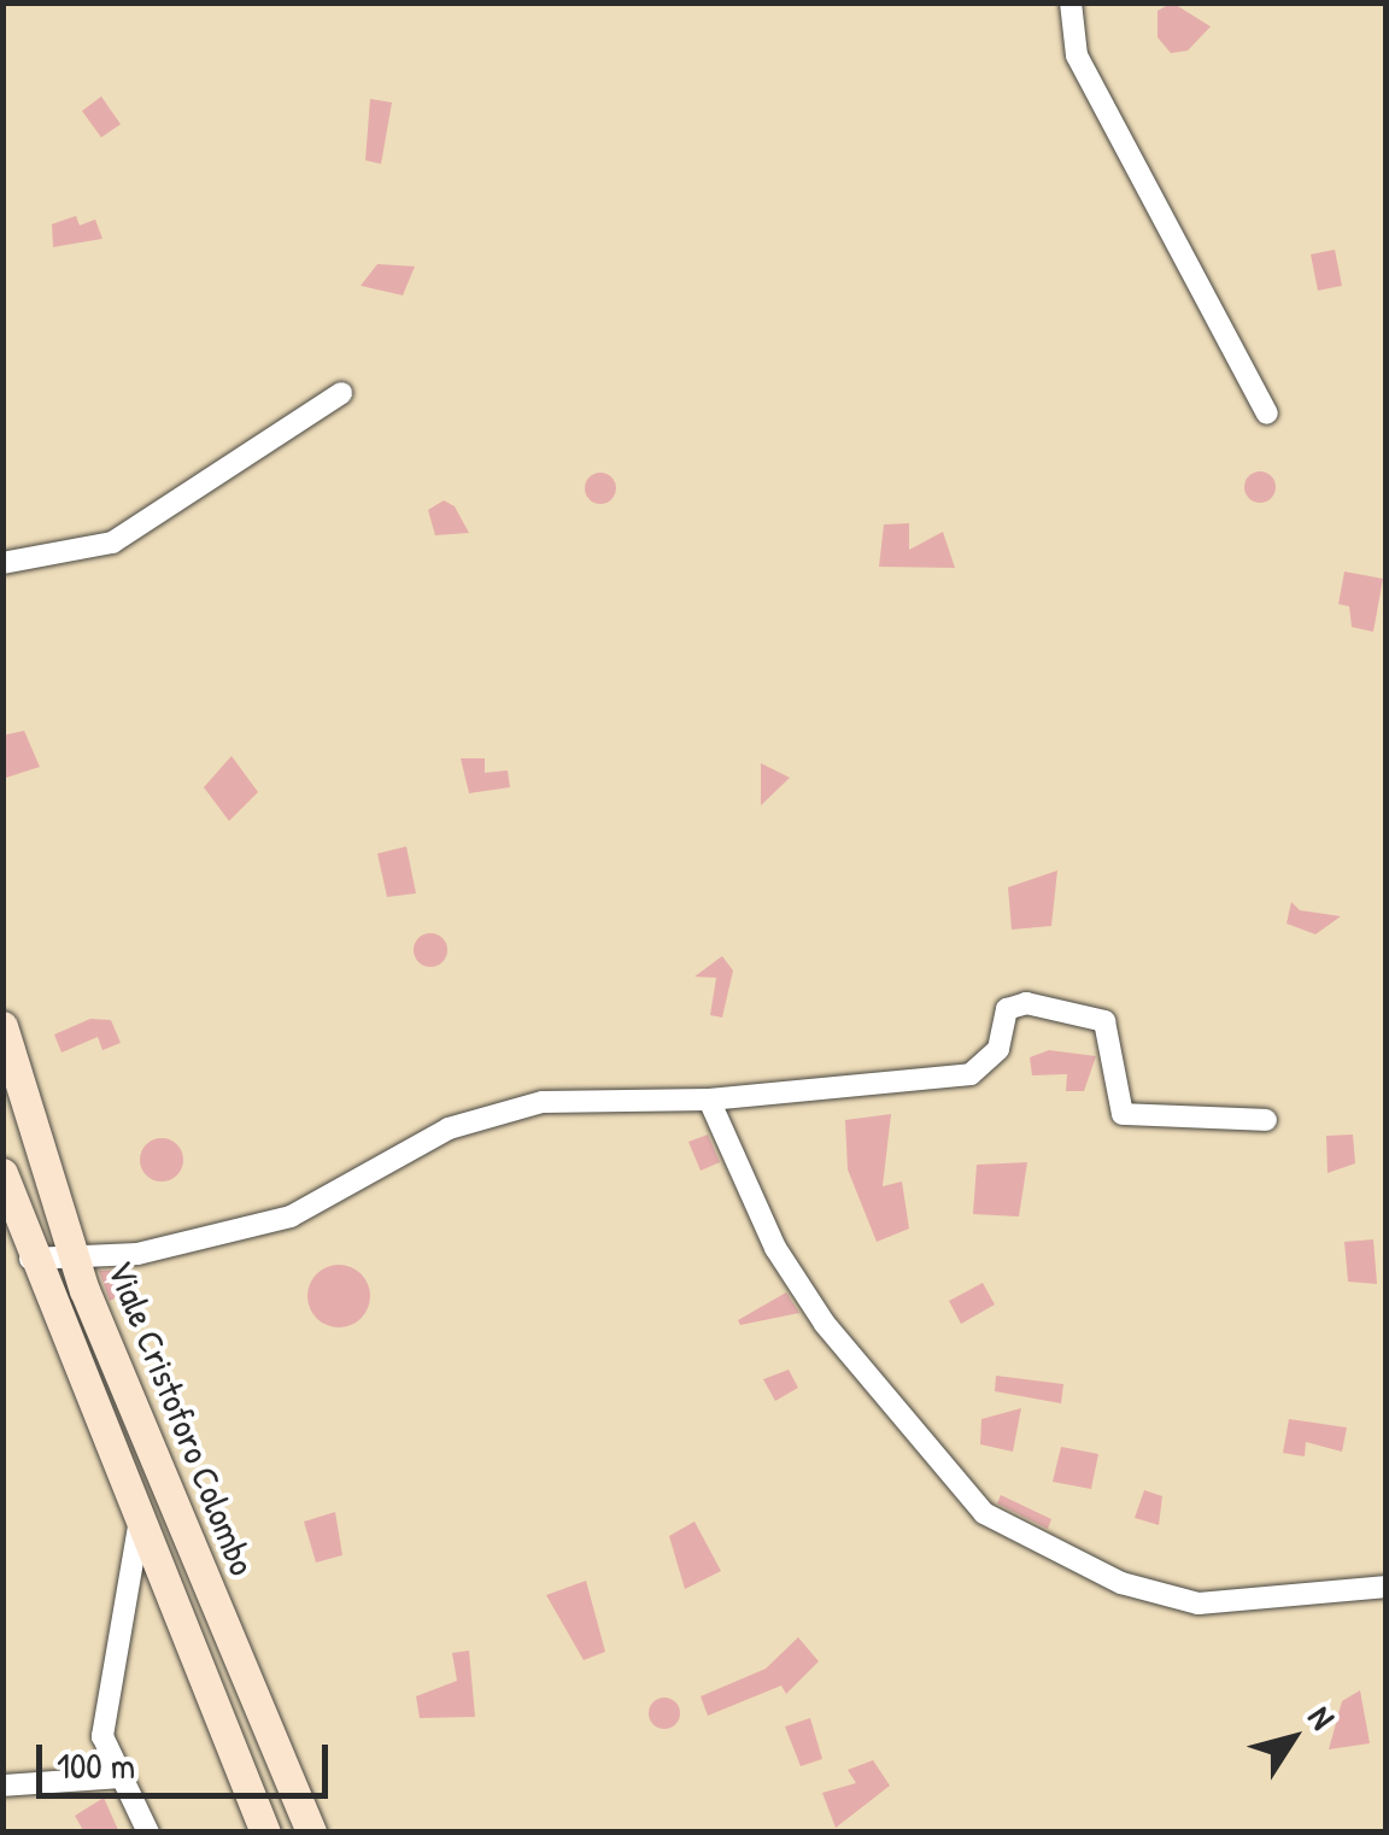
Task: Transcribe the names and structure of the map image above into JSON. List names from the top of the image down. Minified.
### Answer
{"streets":{"main road":["Viale Cristoforo Colombo"]},"scale_bar":"100 m","north":"top right"}
